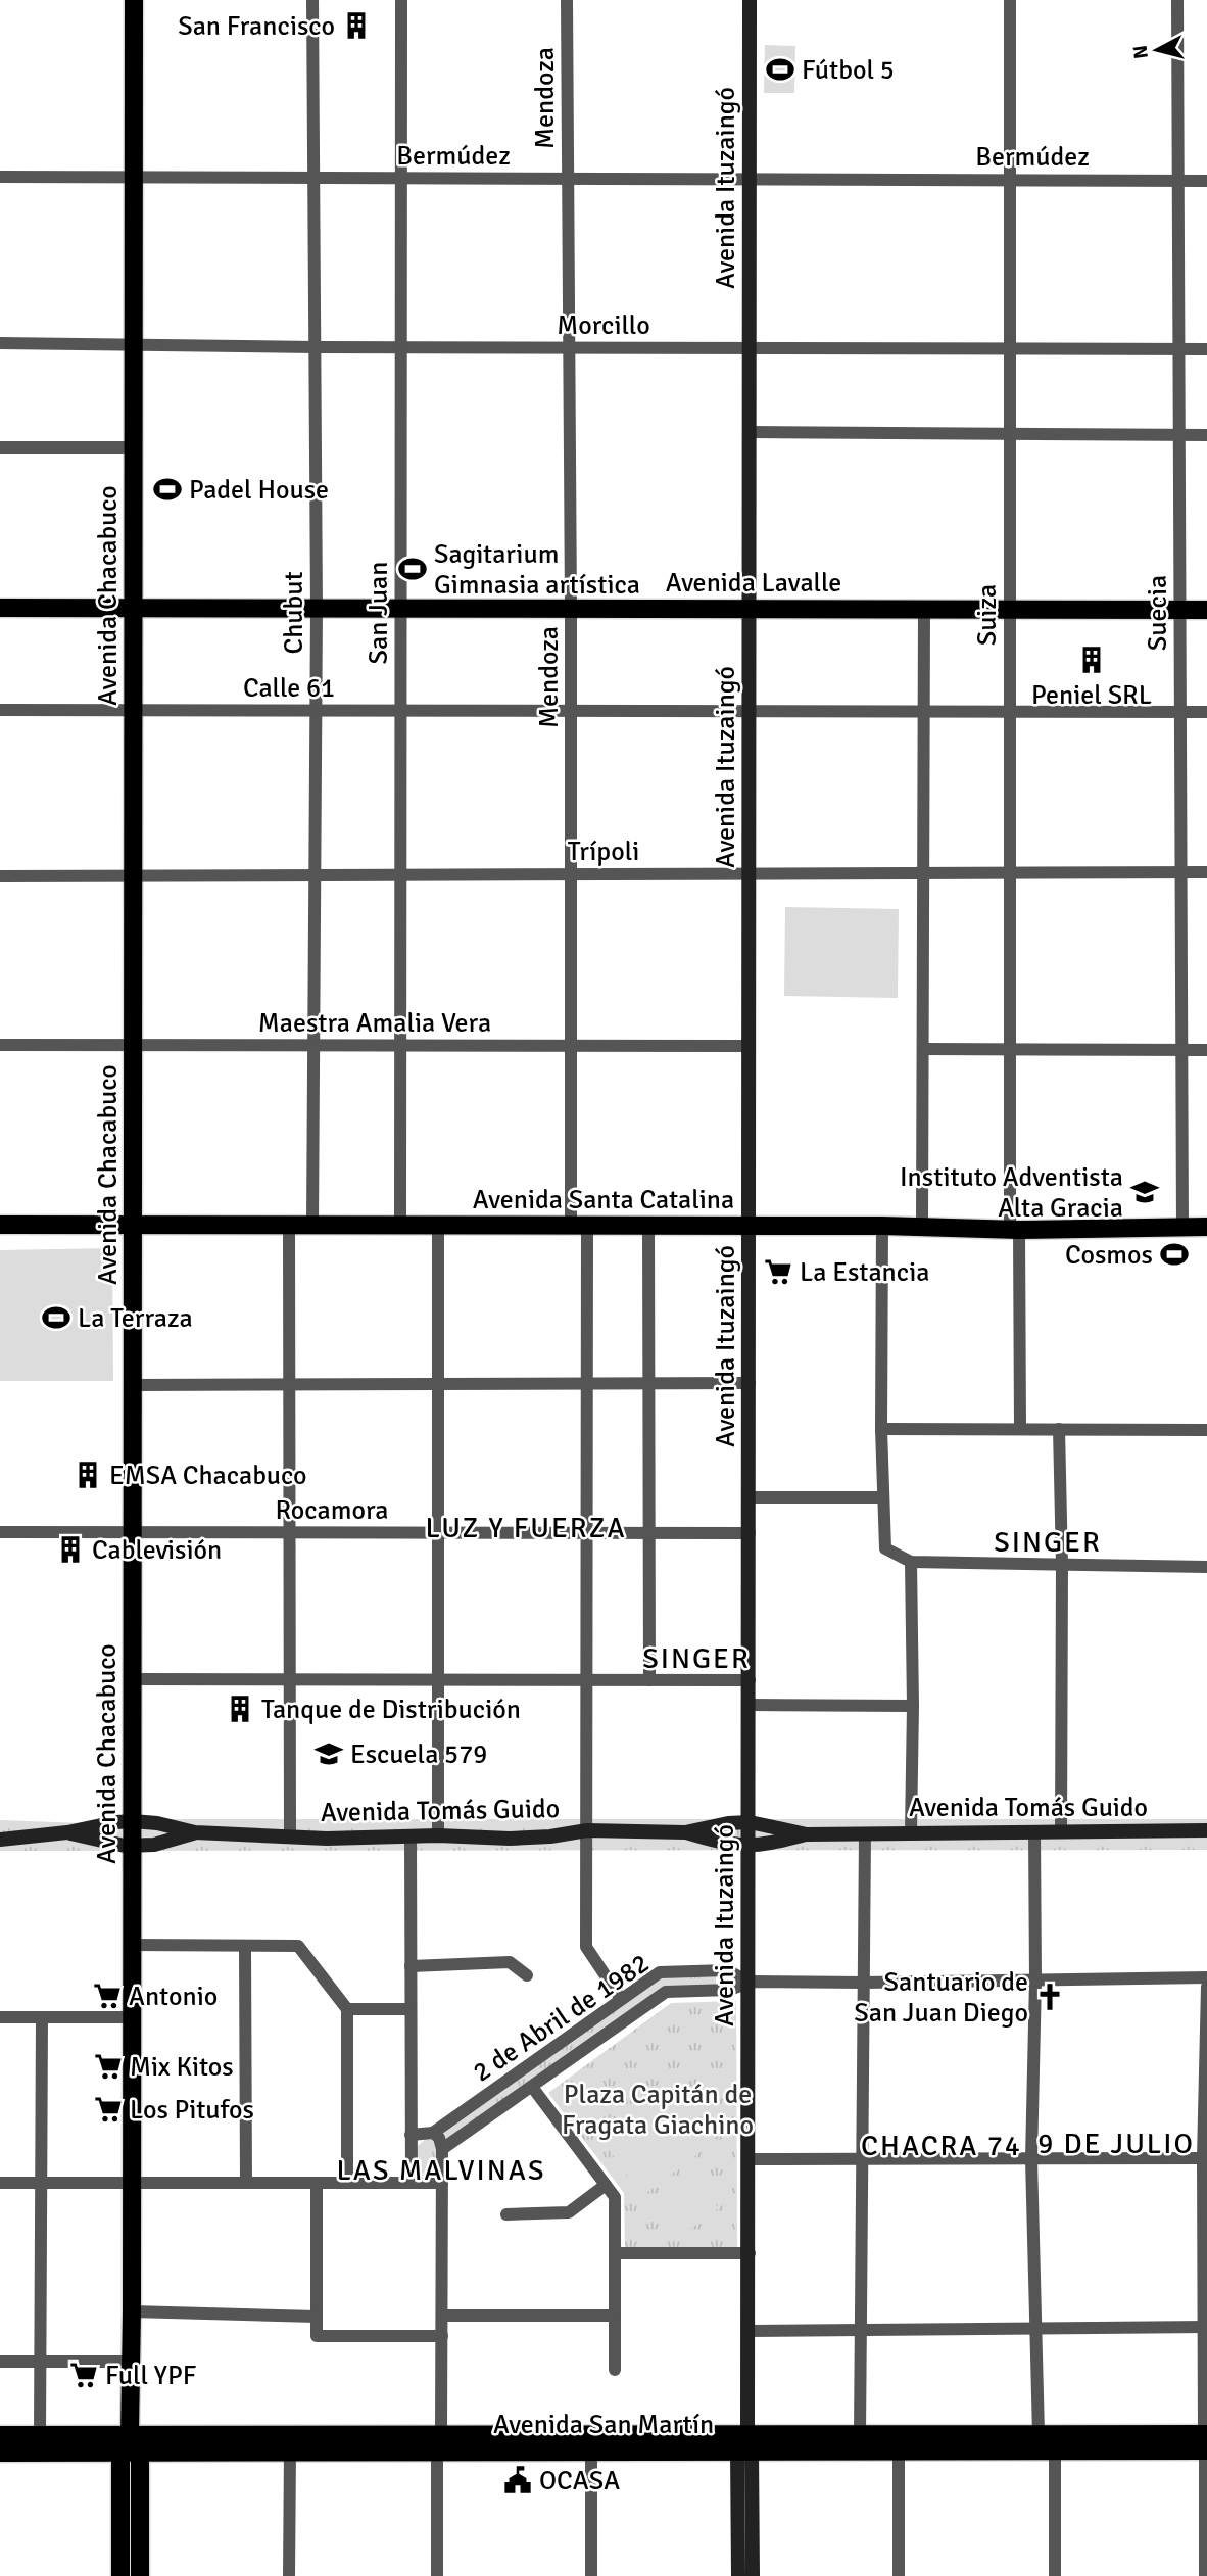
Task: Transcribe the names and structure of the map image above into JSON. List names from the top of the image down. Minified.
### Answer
{"streets":{"main road":["Avenida Ituzaingó","Avenida Lavalle","Avenida Chacabuco","Avenida Santa Catalina","Avenida Tomás Guido","Avenida San Martín"],"street":["Mendoza","Bermúdez","Morcillo","Chubut","San Juan","Suecia","Suiza","Calle 61","Trípoli","Maestra Amalia Vera","Rocamora","2 de Abril de 1982"]},"crossings":[["Mendoza","Bermúdez"],["Mendoza","Morcillo"],["Mendoza","Avenida Lavalle"],["Mendoza","Calle 61"],["Mendoza","Trípoli"],["Mendoza","Maestra Amalia Vera"],["Mendoza","Avenida Santa Catalina"],["Mendoza","Rocamora"],["Mendoza","Avenida Tomás Guido"],["Mendoza","2 de Abril de 1982"],["Bermúdez","Avenida Ituzaingó"],["Bermúdez","Avenida Chacabuco"],["Bermúdez","Chubut"],["Bermúdez","San Juan"],["Bermúdez","Suecia"],["Bermúdez","Suiza"],["Avenida Ituzaingó","Morcillo"],["Avenida Ituzaingó","Avenida Lavalle"],["Avenida Ituzaingó","Calle 61"],["Avenida Ituzaingó","Trípoli"],["Avenida Ituzaingó","Maestra Amalia Vera"],["Avenida Ituzaingó","Avenida Santa Catalina"],["Avenida Ituzaingó","Rocamora"],["Avenida Ituzaingó","Avenida Tomás Guido"],["Avenida Ituzaingó","2 de Abril de 1982"],["Avenida Ituzaingó","Avenida San Martín"],["Morcillo","Avenida Chacabuco"],["Morcillo","Chubut"],["Morcillo","San Juan"],["Morcillo","Suecia"],["Morcillo","Suiza"],["Avenida Lavalle","Avenida Chacabuco"],["Avenida Lavalle","Chubut"],["Avenida Lavalle","San Juan"],["Avenida Lavalle","Suecia"],["Avenida Lavalle","Suiza"],["Avenida Chacabuco","Calle 61"],["Avenida Chacabuco","Trípoli"],["Avenida Chacabuco","Maestra Amalia Vera"],["Avenida Chacabuco","Avenida Santa Catalina"],["Avenida Chacabuco","Rocamora"],["Avenida Chacabuco","Avenida Tomás Guido"],["Avenida Chacabuco","Avenida San Martín"],["Chubut","Calle 61"],["Chubut","Trípoli"],["Chubut","Maestra Amalia Vera"],["Chubut","Avenida Santa Catalina"],["San Juan","Calle 61"],["San Juan","Trípoli"],["San Juan","Maestra Amalia Vera"],["San Juan","Avenida Santa Catalina"],["Suecia","Calle 61"],["Suecia","Trípoli"],["Suecia","Avenida Santa Catalina"],["Suiza","Calle 61"],["Suiza","Trípoli"],["Suiza","Avenida Santa Catalina"]],"districts":["LUZ Y FUERZA","SINGER","SINGER","9 DE JULIO","CHACRA 74","LAS MALVINAS"],"parks":["Plaza Capitán de Fragata Giachino"],"places":{"building":["San Francisco","Peniel SRL","EMSA Chacabuco","Cablevisión","Tanque de Distribución"],"sports":["Fútbol 5","Padel House","Sagitarium Gimnasia artística","Cosmos","La Terraza"],"school or university":["Instituto Adventista Alta Gracia","Escuela 579"],"supermarket":["La Estancia","Antonio","Mix Kitos","Los Pitufos","Full YPF"],"church":["Santuario de San Juan Diego"],"public building":["OCASA"]},"north":"left"}
